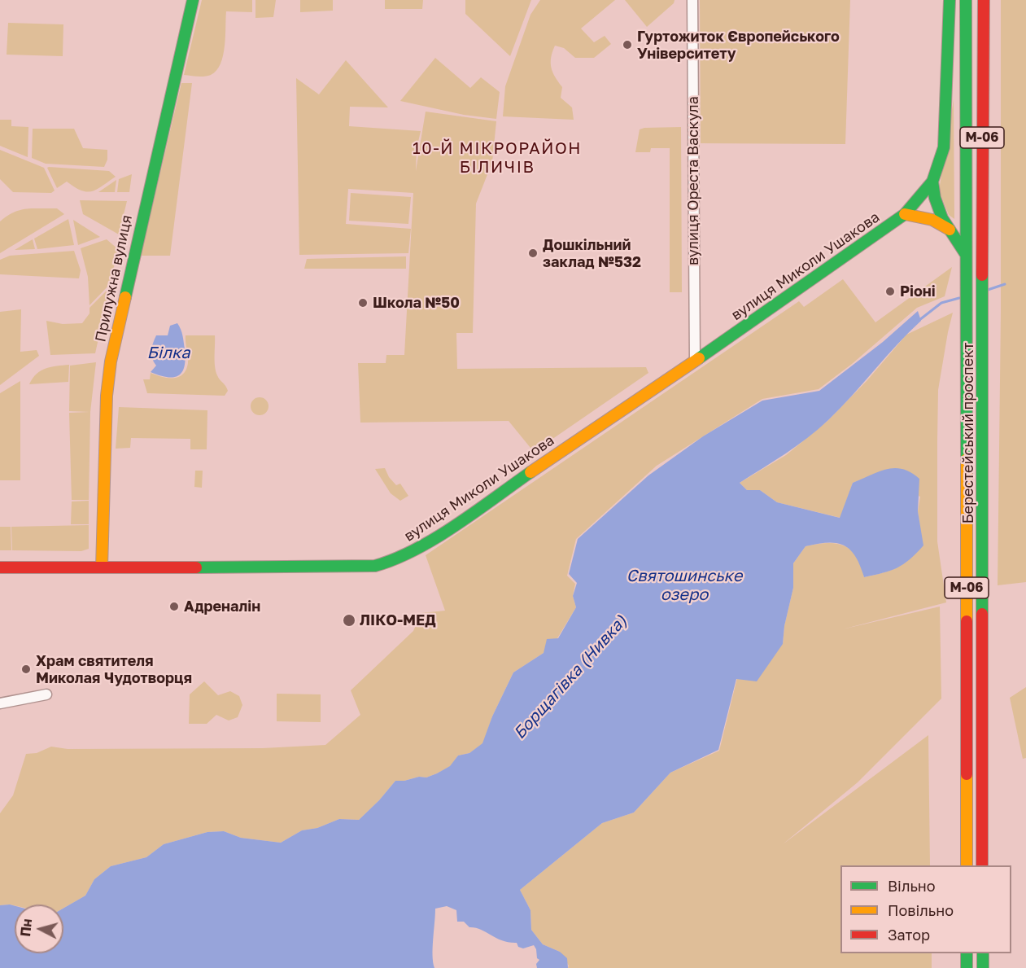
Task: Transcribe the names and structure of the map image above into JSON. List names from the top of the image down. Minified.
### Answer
{"streets":{"main road":["М-06","вулиця Миколи Ушакова","Прилужна вулиця","Берестейський проспект"],"street":["вулиця Ореста Васкула"]},"crossings":[["вулиця Ореста Васкула","вулиця Миколи Ушакова"],["вулиця Миколи Ушакова","Прилужна вулиця"]],"districts":["10-Й МІКРОРАЙОН БІЛИЧІВ"],"water":["Білка","Святошинське озеро","Борщагівка (Нивка)"],"places":["Гуртожиток Європейського Університету","Дошкільний заклад №532","Ріоні","Школа №50","Адреналін","ЛІКО-МЕД","Храм святителя Миколая Чудотворця"],"legend":["Вільно","Повільно","Затор"],"north":"left"}
